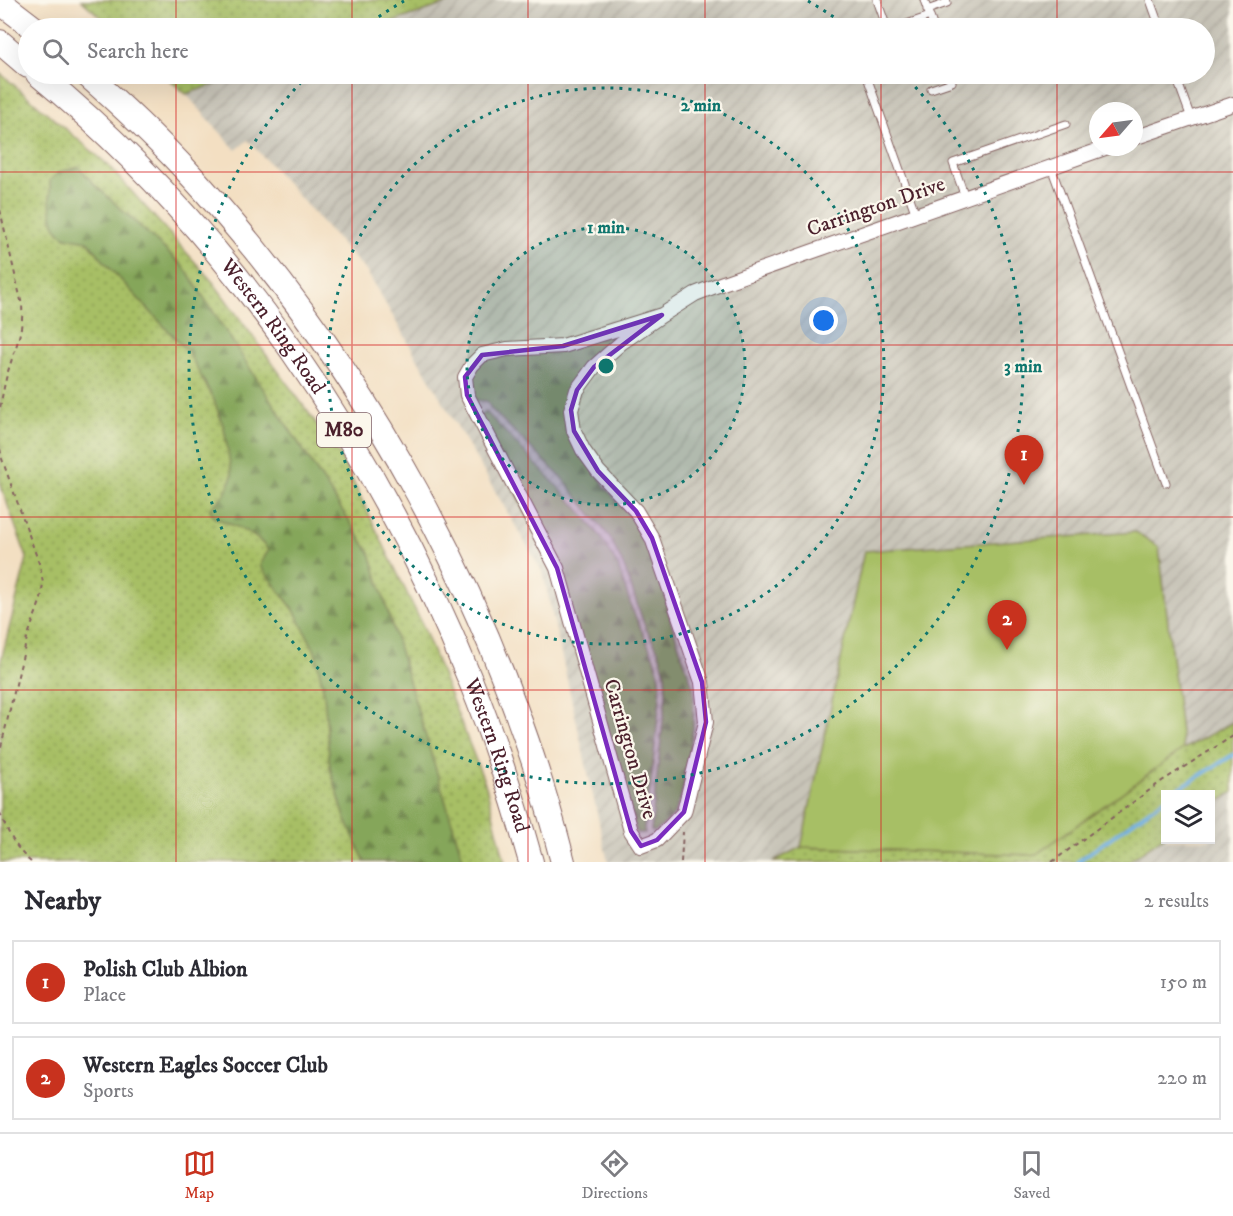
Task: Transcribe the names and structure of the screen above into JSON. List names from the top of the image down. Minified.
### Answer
{"streets":{"highway":["Western Ring Road","M80"],"street":["Carrington Drive"]},"north":"bottom left","page":{"search":"Search here","pins":["1","2"],"heading":["Nearby","2 results"],"list":[{"mark":"1","name":"Polish Club Albion","note":"Place","value":"150 m"},{"mark":"2","name":"Western Eagles Soccer Club","note":"Sports","value":"220 m"}],"nav":["Map","Directions","Saved"]},"rings":["2 min","1 min","3 min"]}
